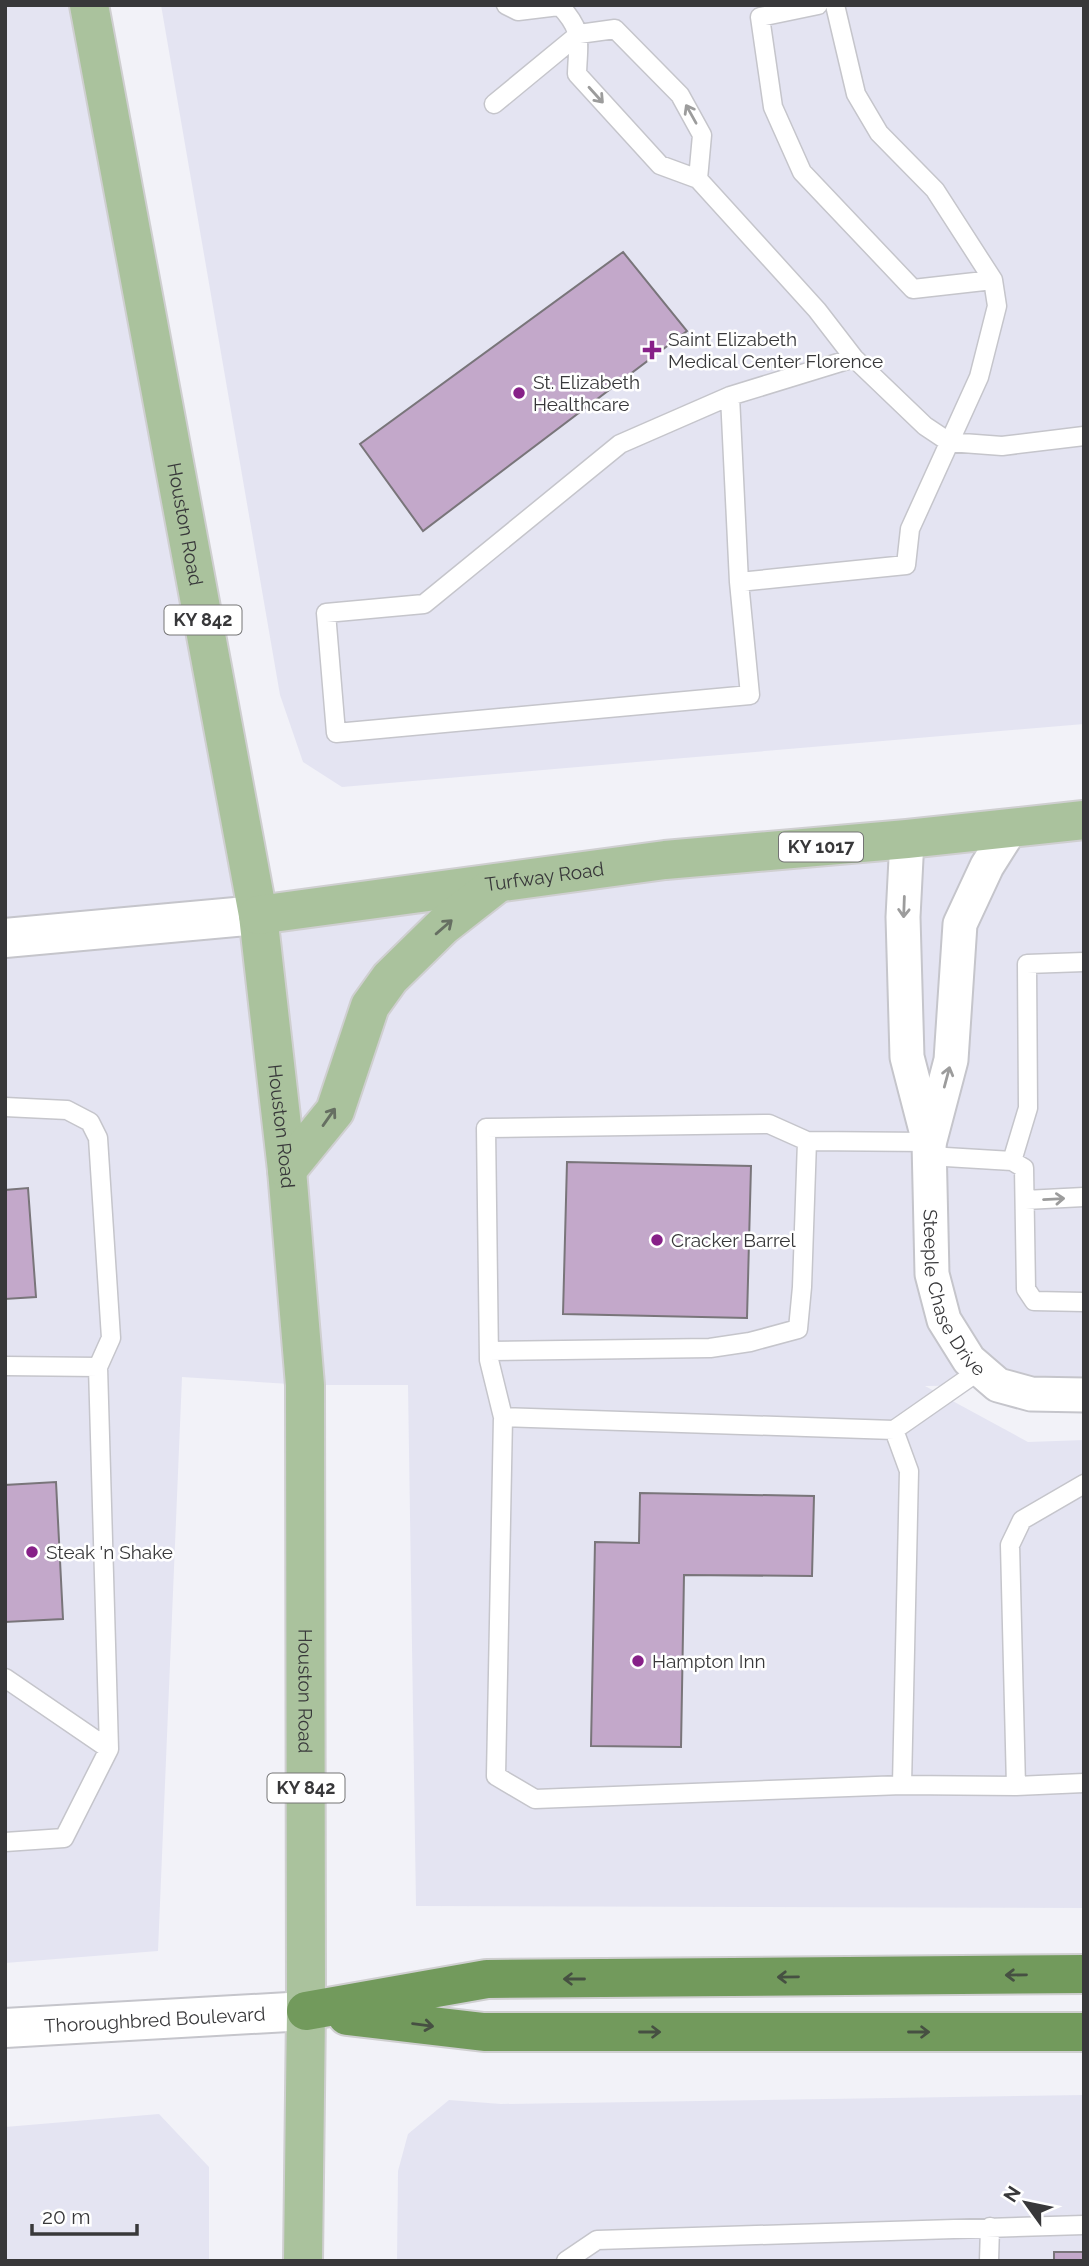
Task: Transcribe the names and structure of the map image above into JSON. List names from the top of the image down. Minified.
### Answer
{"streets":{"main road":["Houston Road","KY 842","KY 1017","Turfway Road","Thoroughbred Boulevard"],"street":["Steeple Chase Drive"]},"crossings":[["Houston Road","Turfway Road"],["Houston Road","Thoroughbred Boulevard"],["Turfway Road","Steeple Chase Drive"]],"places":{"health":["Saint Elizabeth Medical Center Florence"],"other":["St. Elizabeth Healthcare","Cracker Barrel","Steak 'n Shake","Hampton Inn"]},"scale_bar":"20 m","north":"top left"}
